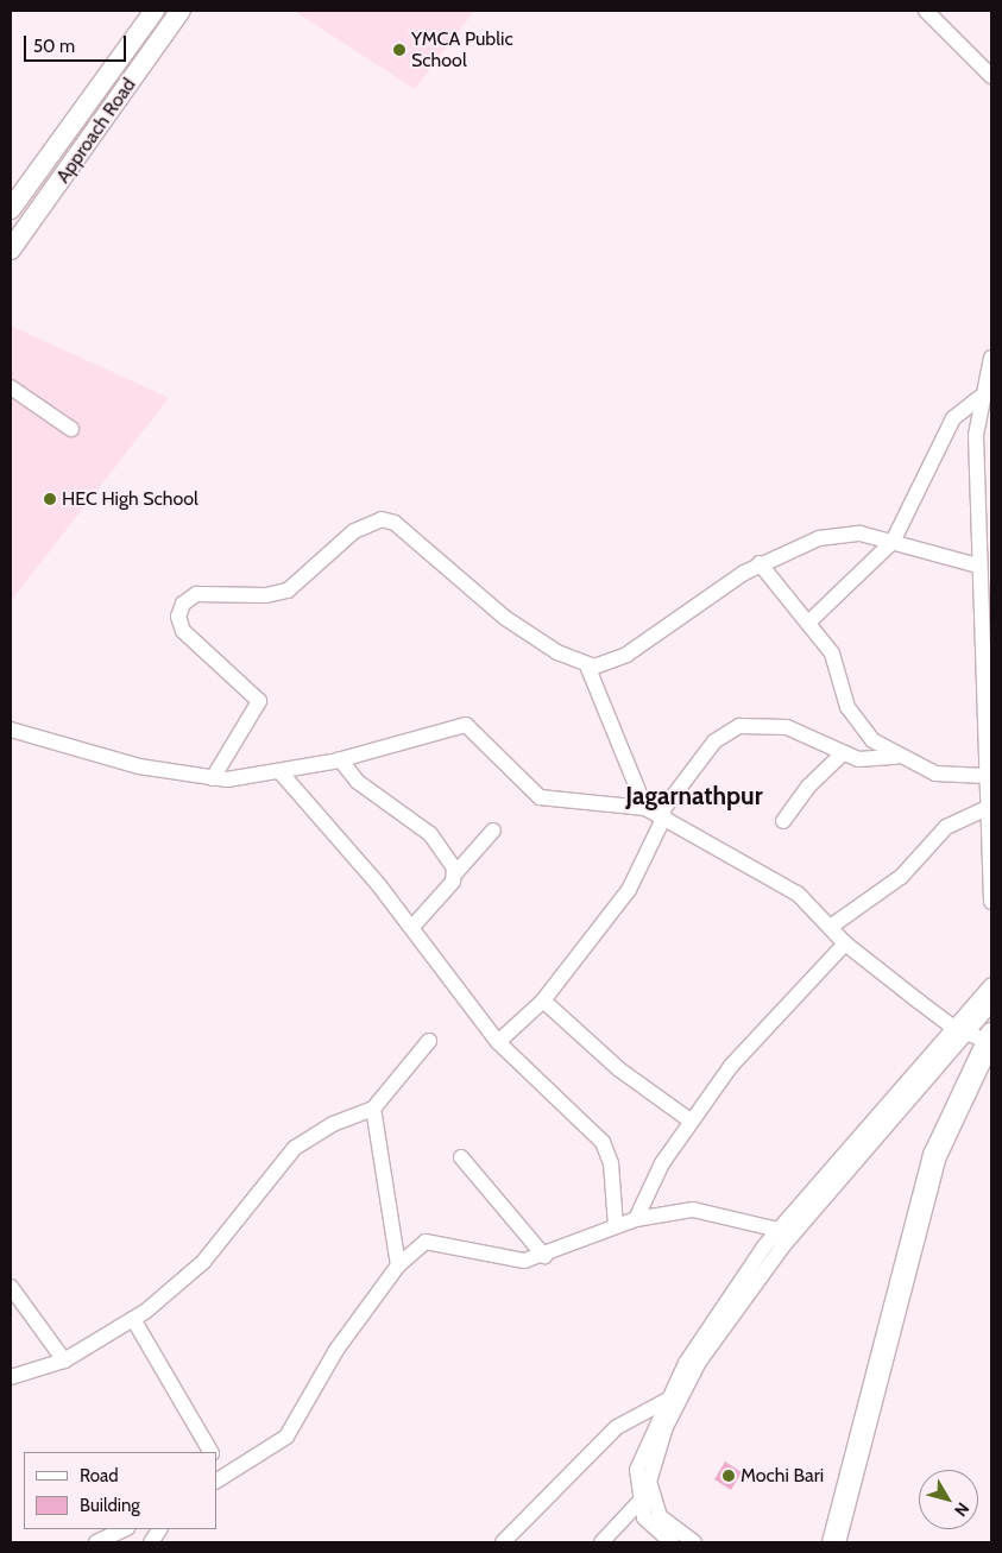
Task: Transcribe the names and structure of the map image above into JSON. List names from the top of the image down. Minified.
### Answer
{"streets":{"street":["Approach Road"]},"districts":["Jagarnathpur"],"places":["YMCA Public School","HEC High School","Mochi Bari"],"legend":["Road","Building"],"scale_bar":"50 m","north":"bottom right"}
